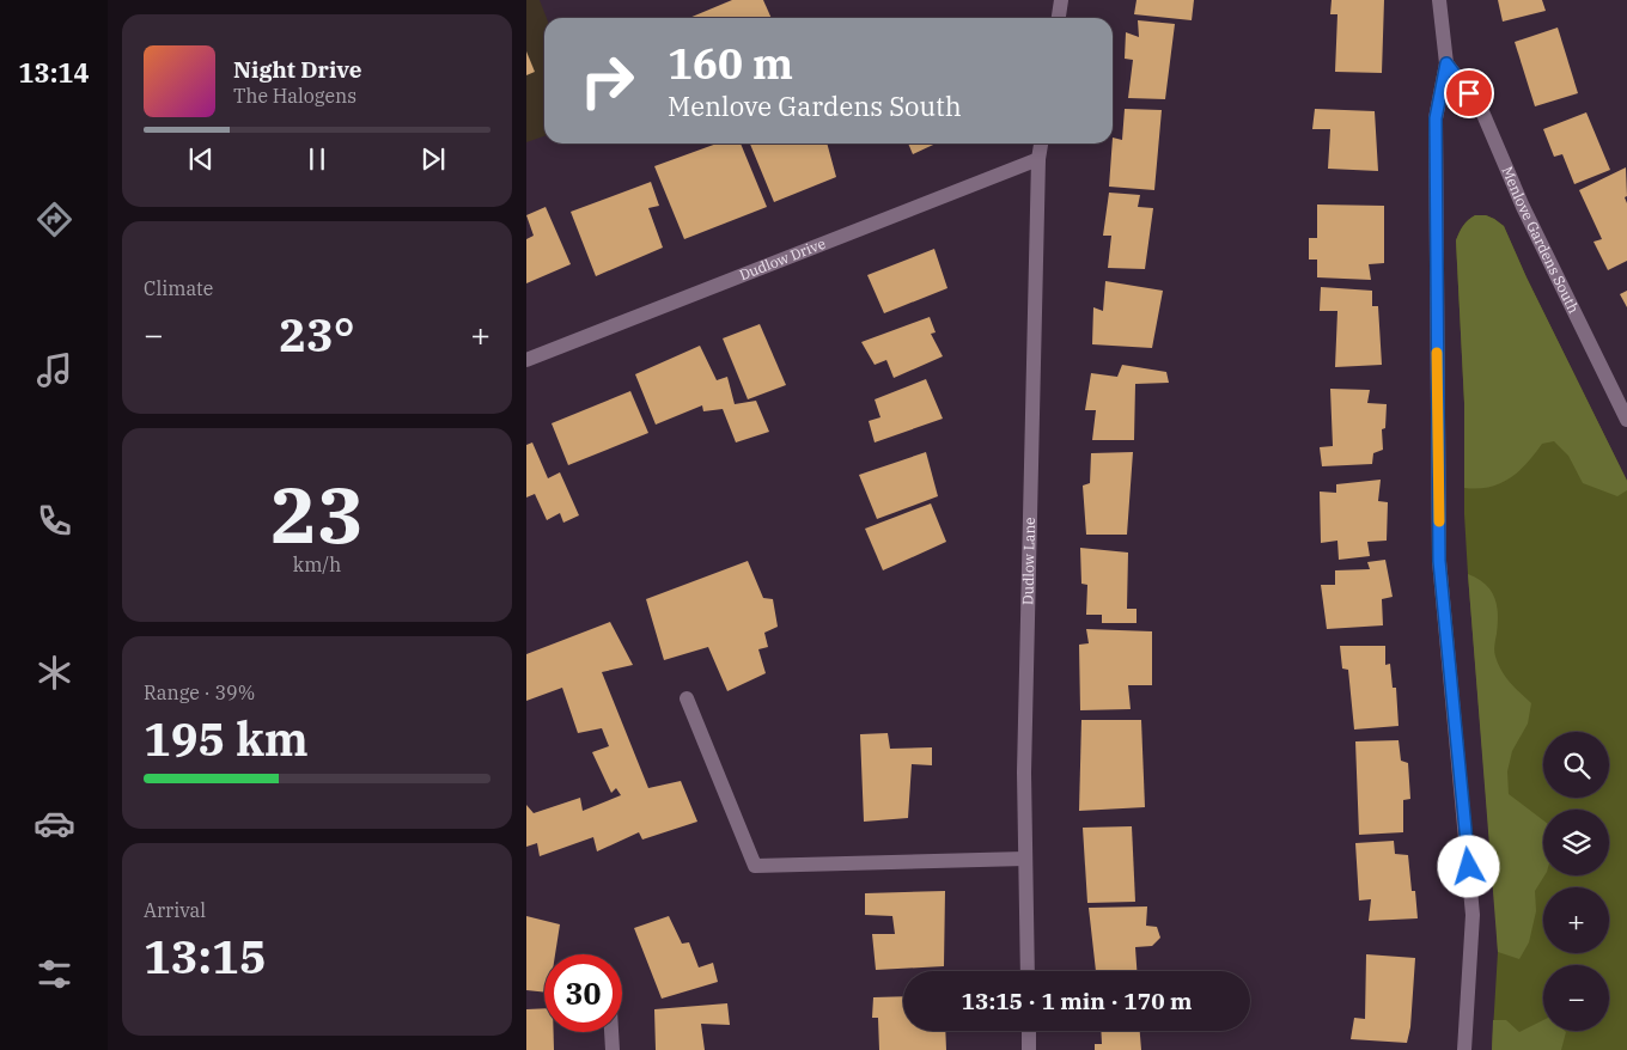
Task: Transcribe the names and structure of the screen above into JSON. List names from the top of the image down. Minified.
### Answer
{"streets":{"street":["Menlove Gardens South","Dudlow Drive","Dudlow Lane"]},"crossings":[["Dudlow Drive","Dudlow Lane"]],"page":{"tabs":"13:14","turn":["160 m","Menlove Gardens South"],"song":["Night Drive","The Halogens"],"tile":["Climate",["23","km/h"],["Range · 39%","195 km"],["Arrival","13:15"]],"heat":["−","23°","+"],"map_buttons":["+","−"],"limit":"30","trip":"13:15 · 1 min · 170 m"}}
